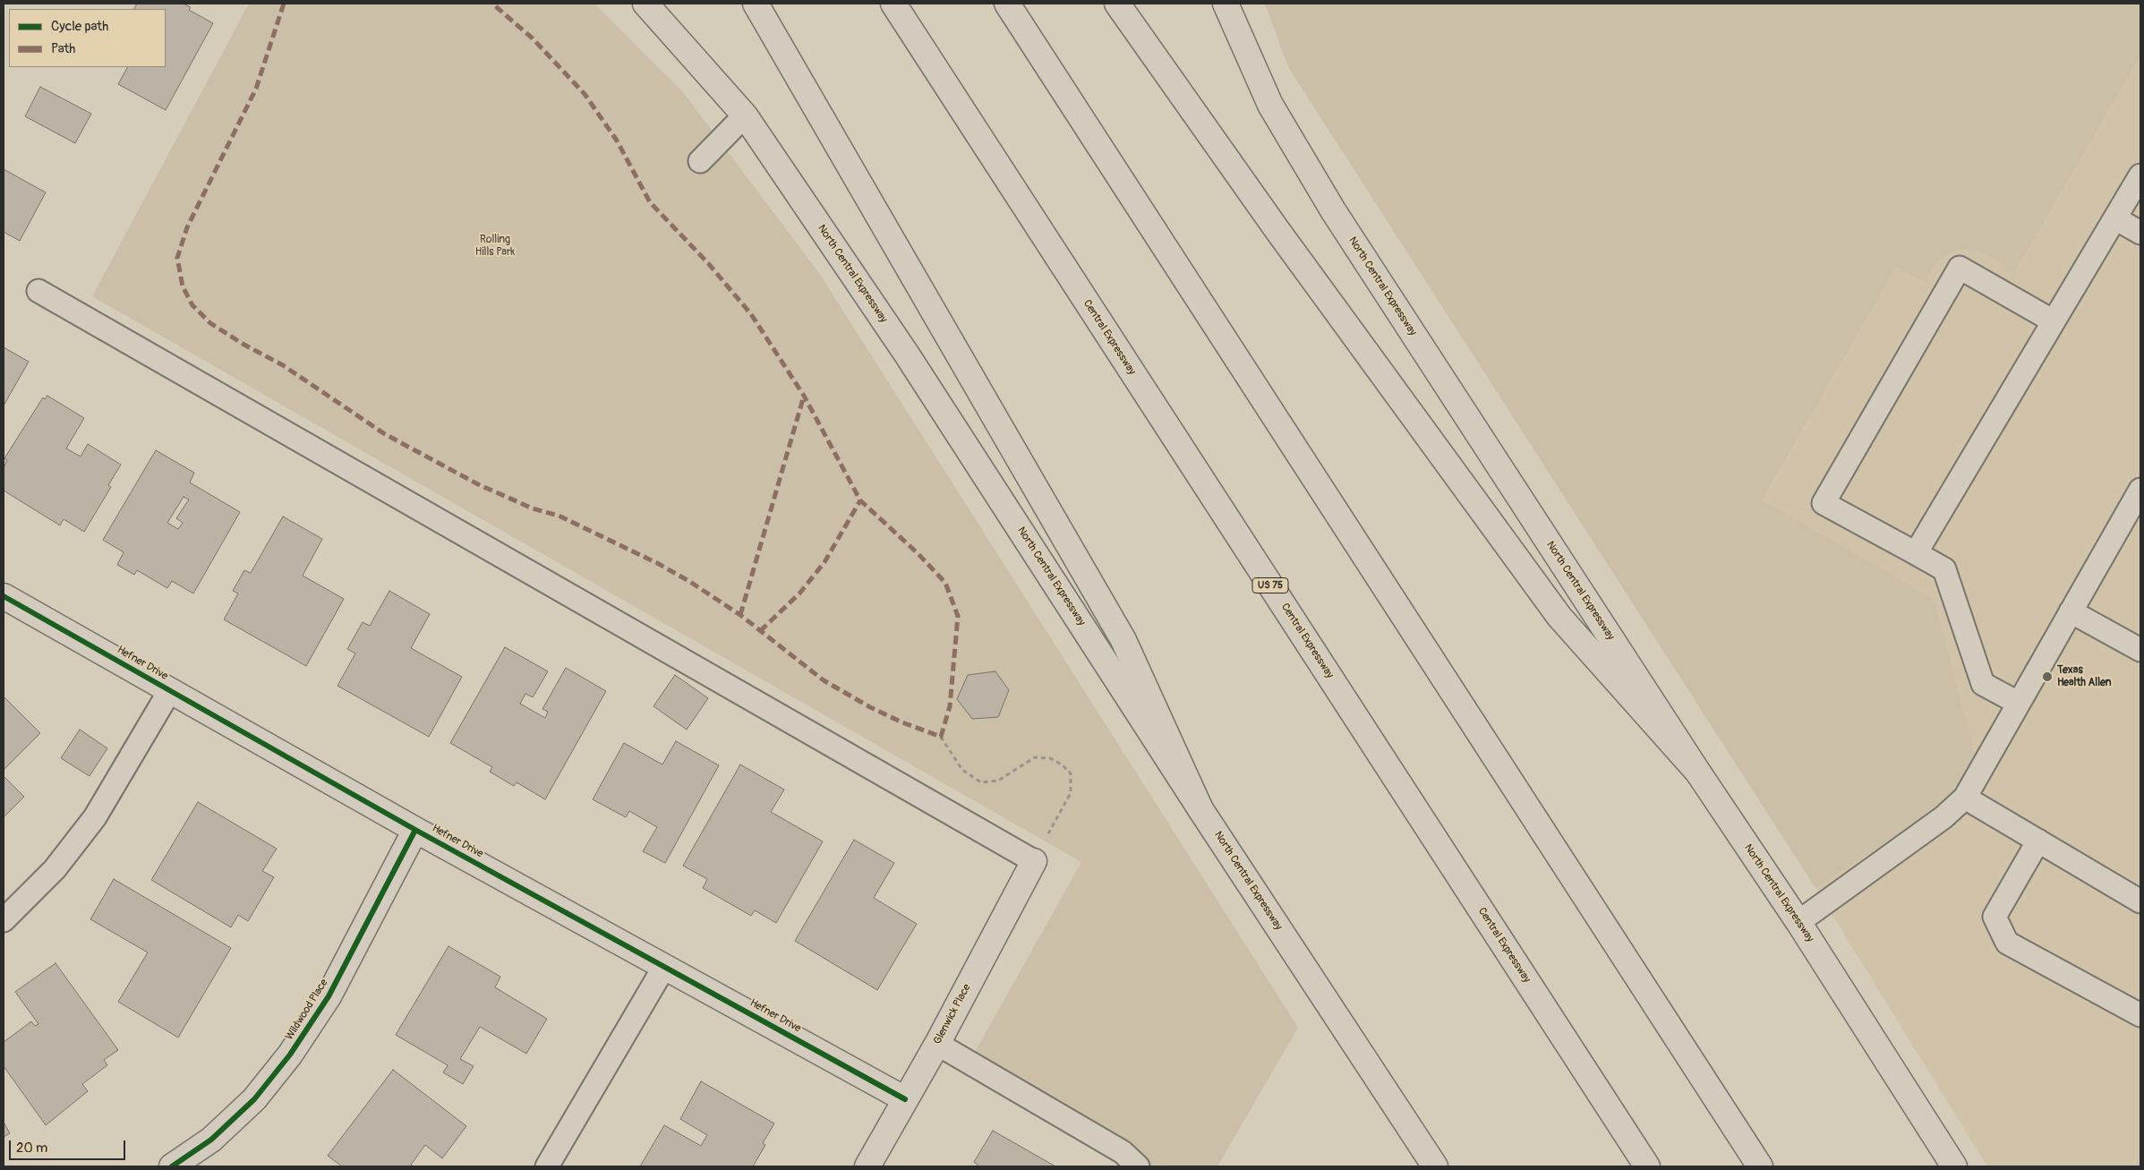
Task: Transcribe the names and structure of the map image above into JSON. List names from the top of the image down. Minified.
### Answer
{"streets":{"main road":["North Central Expressway","Central Expressway","US 75","Hefner Drive","Wildwood Place","Glenwick Place"]},"crossings":[["Hefner Drive","Wildwood Place"],["Hefner Drive","Glenwick Place"]],"parks":["Rolling Hills Park"],"places":["Texas Health Allen"],"legend":["Cycle path","Path"],"scale_bar":"20 m"}
